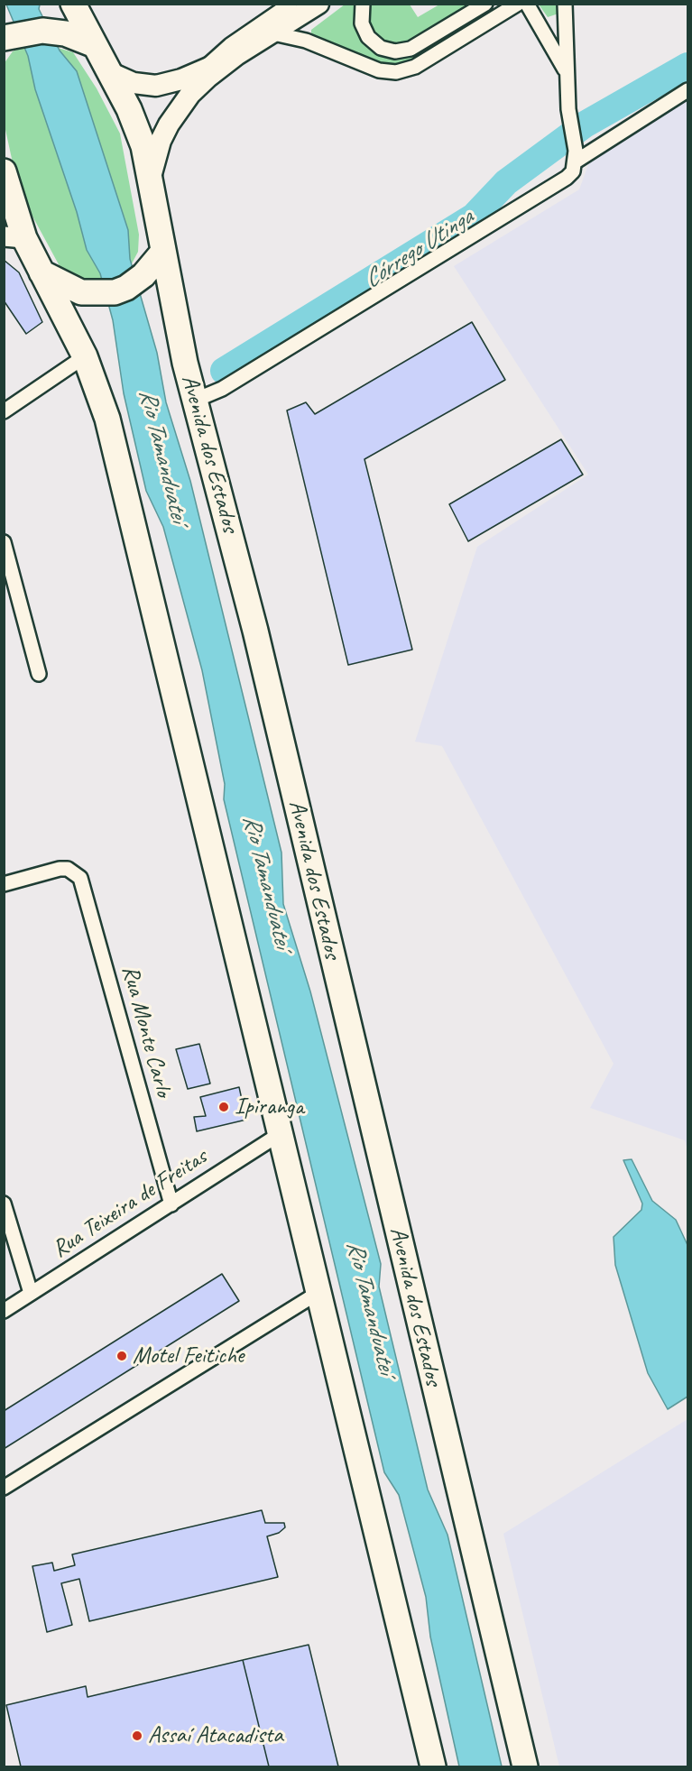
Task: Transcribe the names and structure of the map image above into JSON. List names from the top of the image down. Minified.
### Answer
{"streets":{"highway":["Avenida dos Estados"],"street":["Rua Monte Carlo","Rua Teixeira de Freitas"]},"crossings":[["Rua Monte Carlo","Rua Teixeira de Freitas"]],"water":["Córrego Utinga","Rio Tamanduateí"],"places":["Ipiranga","Motel Feitiche","Assaí Atacadista"]}
